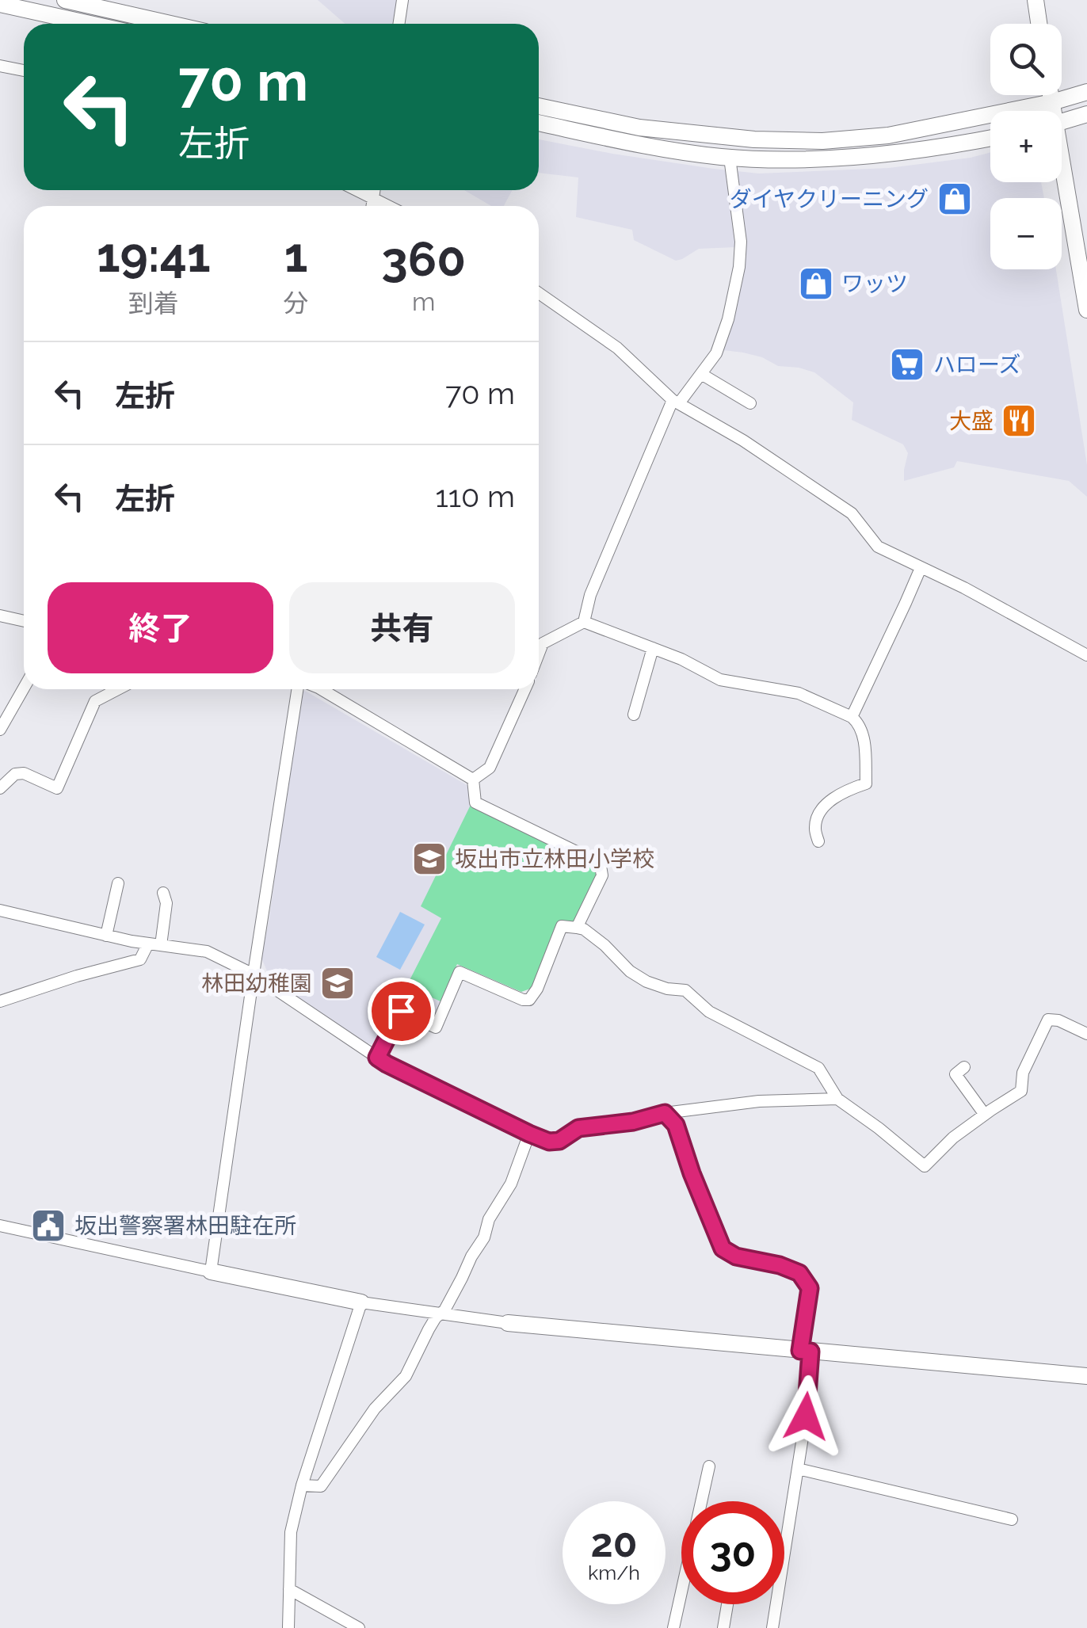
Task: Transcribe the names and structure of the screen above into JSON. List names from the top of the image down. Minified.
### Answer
{"places":{"shop":["ダイヤクリーニング","ワッツ"],"supermarket":["ハローズ"],"restaurant":["大盛"],"school or university":["坂出市立林田小学校","林田幼稚園"],"public building":["坂出警察署林田駐在所"]},"page":{"map_buttons":["+","−"],"turn":["70 m","左折"],"eta":["19:41","到着","1","分","360","m"],"list":[{"name":"左折","value":"70 m"},{"name":"左折","value":"110 m"}],"buttons":["終了","共有"],"speed":"20 km/h","limit":"30"}}
